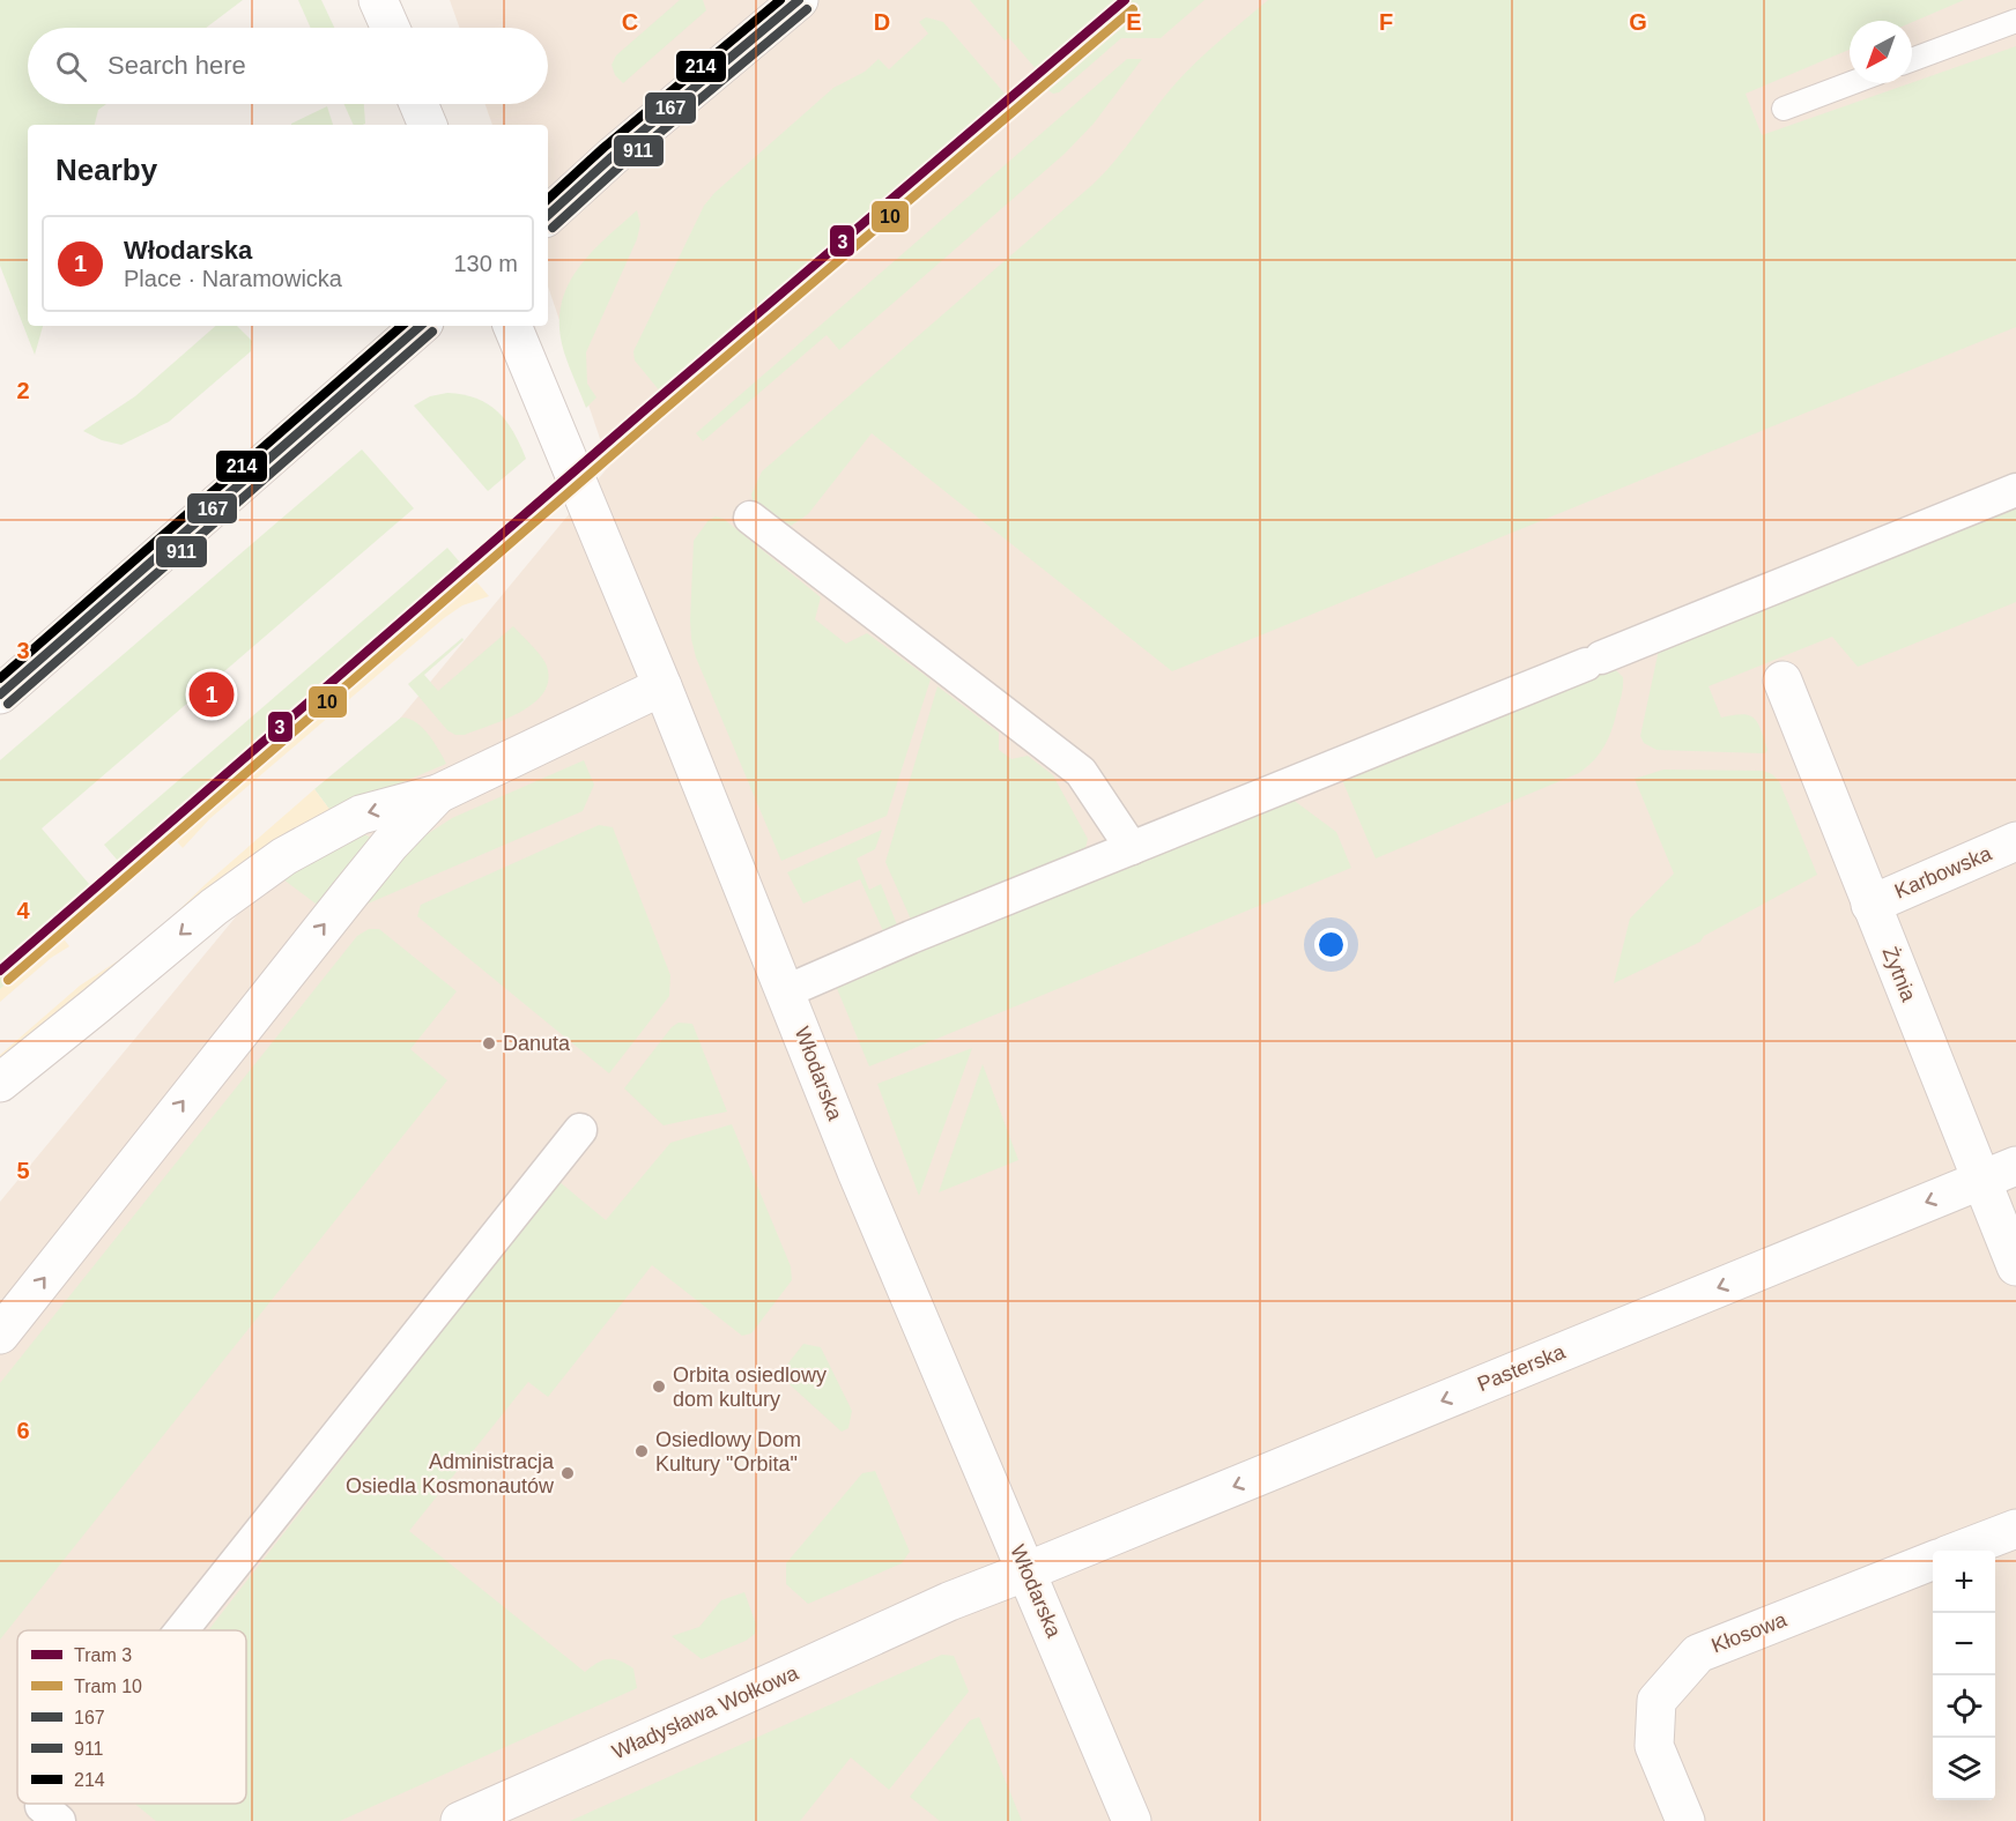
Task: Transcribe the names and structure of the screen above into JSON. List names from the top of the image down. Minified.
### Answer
{"streets":{"street":["Karbowska","Żytnia","Włodarska","Pasterska","Kłosowa","Władysława Wołkowa"]},"crossings":[["Karbowska","Żytnia"],["Żytnia","Pasterska"],["Włodarska","Pasterska"],["Pasterska","Władysława Wołkowa"]],"one_way":["Pasterska"],"places":["Danuta","Orbita osiedlowy dom kultury","Osiedlowy Dom Kultury \"Orbita\"","Administracja Osiedla Kosmonautów"],"lines":["tram line 3","transit line 167","transit line 214","tram line 10","transit line 911"],"legend":["Tram 3","Tram 10","167","911","214"],"north":"bottom left","page":{"search":"Search here","heading":"Nearby","list":[{"mark":"1","name":"Włodarska","note":"Place · Naramowicka","value":"130 m"}],"pins":"1","map_buttons":["+","−"]},"grid":{"columns":["C","D","E","F","G"],"rows":["2","3","4","5","6"]}}
